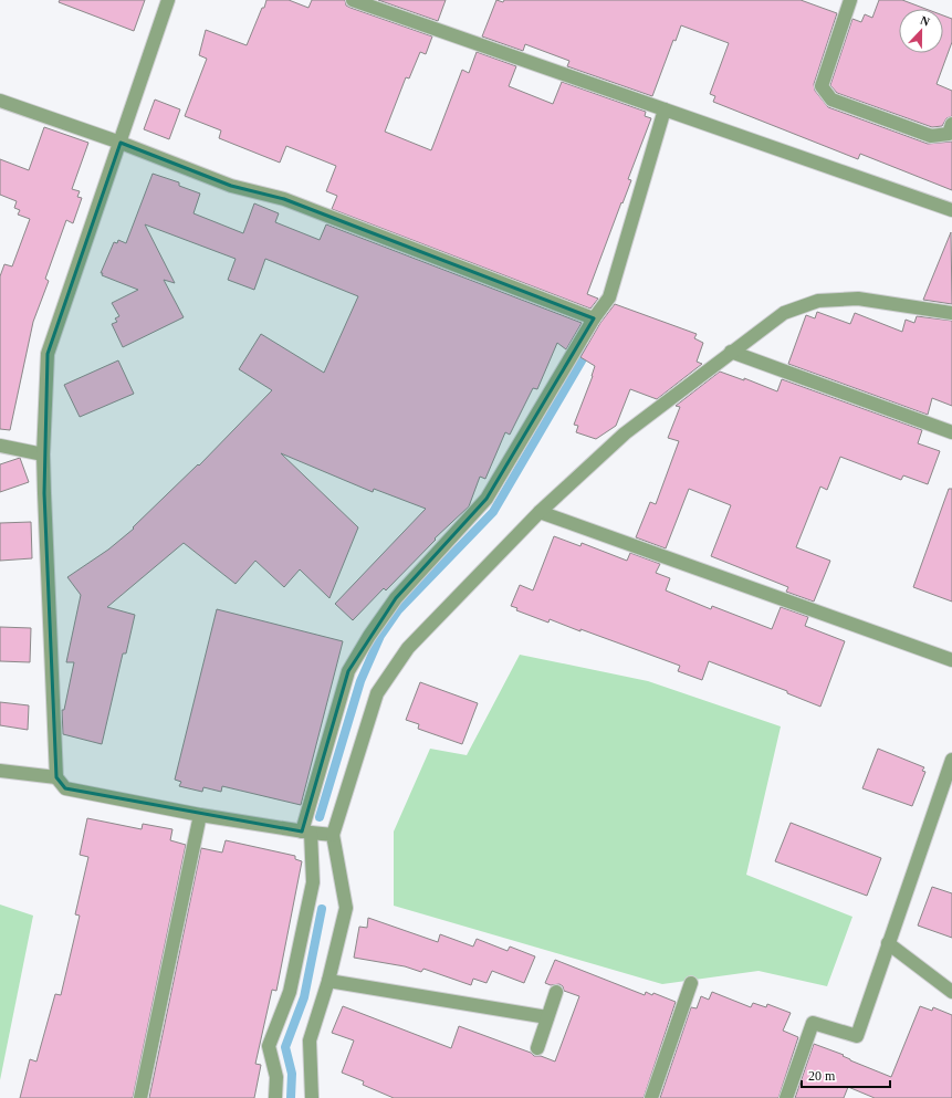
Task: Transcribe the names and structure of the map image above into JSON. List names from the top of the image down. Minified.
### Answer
{"scale_bar":"20 m","north":"top"}
